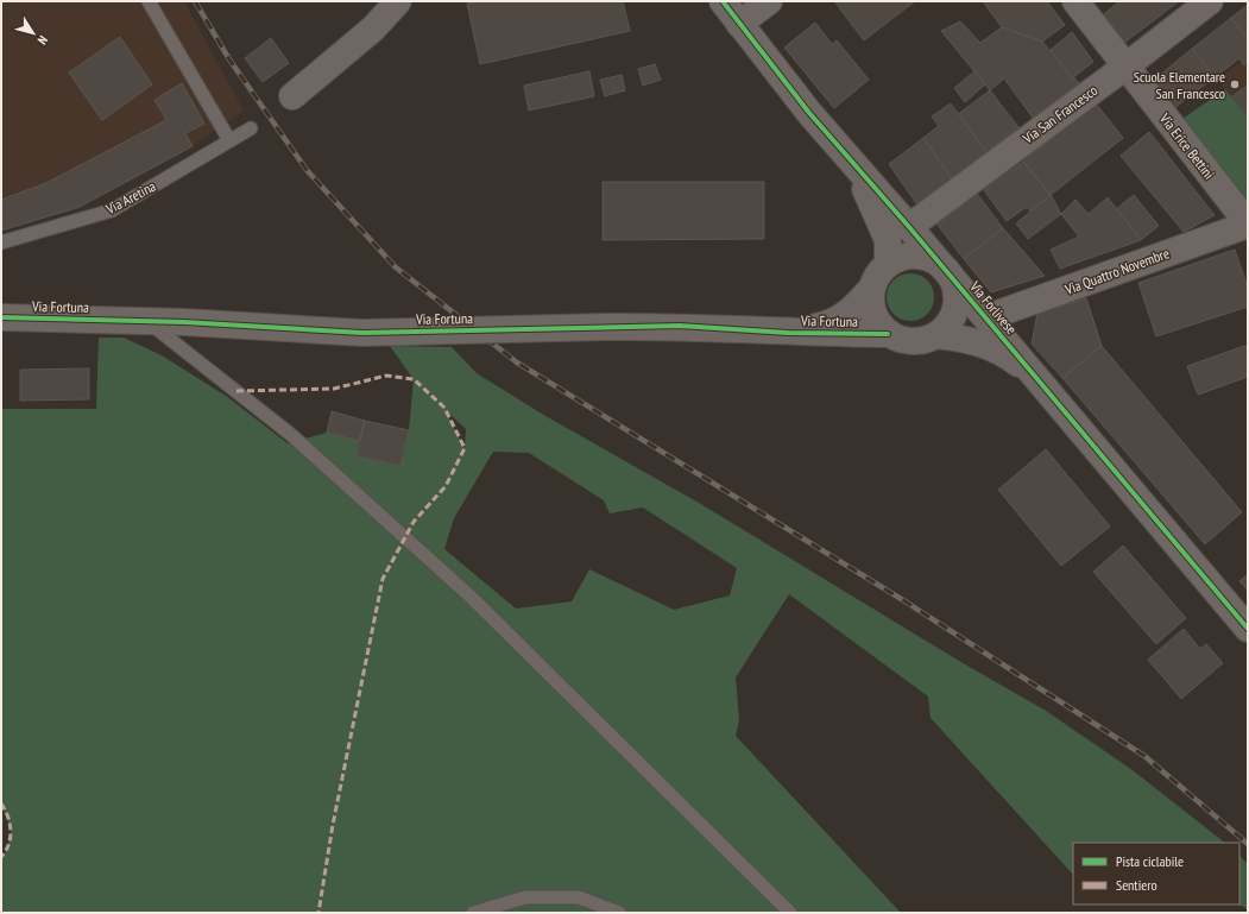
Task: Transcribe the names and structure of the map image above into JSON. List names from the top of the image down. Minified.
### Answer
{"streets":{"street":["Via San Francesco","Via Erice Bettini","Via Quattro Novembre","Via Fortuna","Via Forlivese"],"lane":["Via Aretina"]},"crossings":[["Via San Francesco","Via Erice Bettini"],["Via San Francesco","Via Forlivese"],["Via Erice Bettini","Via Quattro Novembre"],["Via Quattro Novembre","Via Fortuna"],["Via Quattro Novembre","Via Forlivese"],["Via Fortuna","Via Forlivese"]],"places":["Scuola Elementare San Francesco"],"legend":["Pista ciclabile","Sentiero"],"north":"bottom right"}
